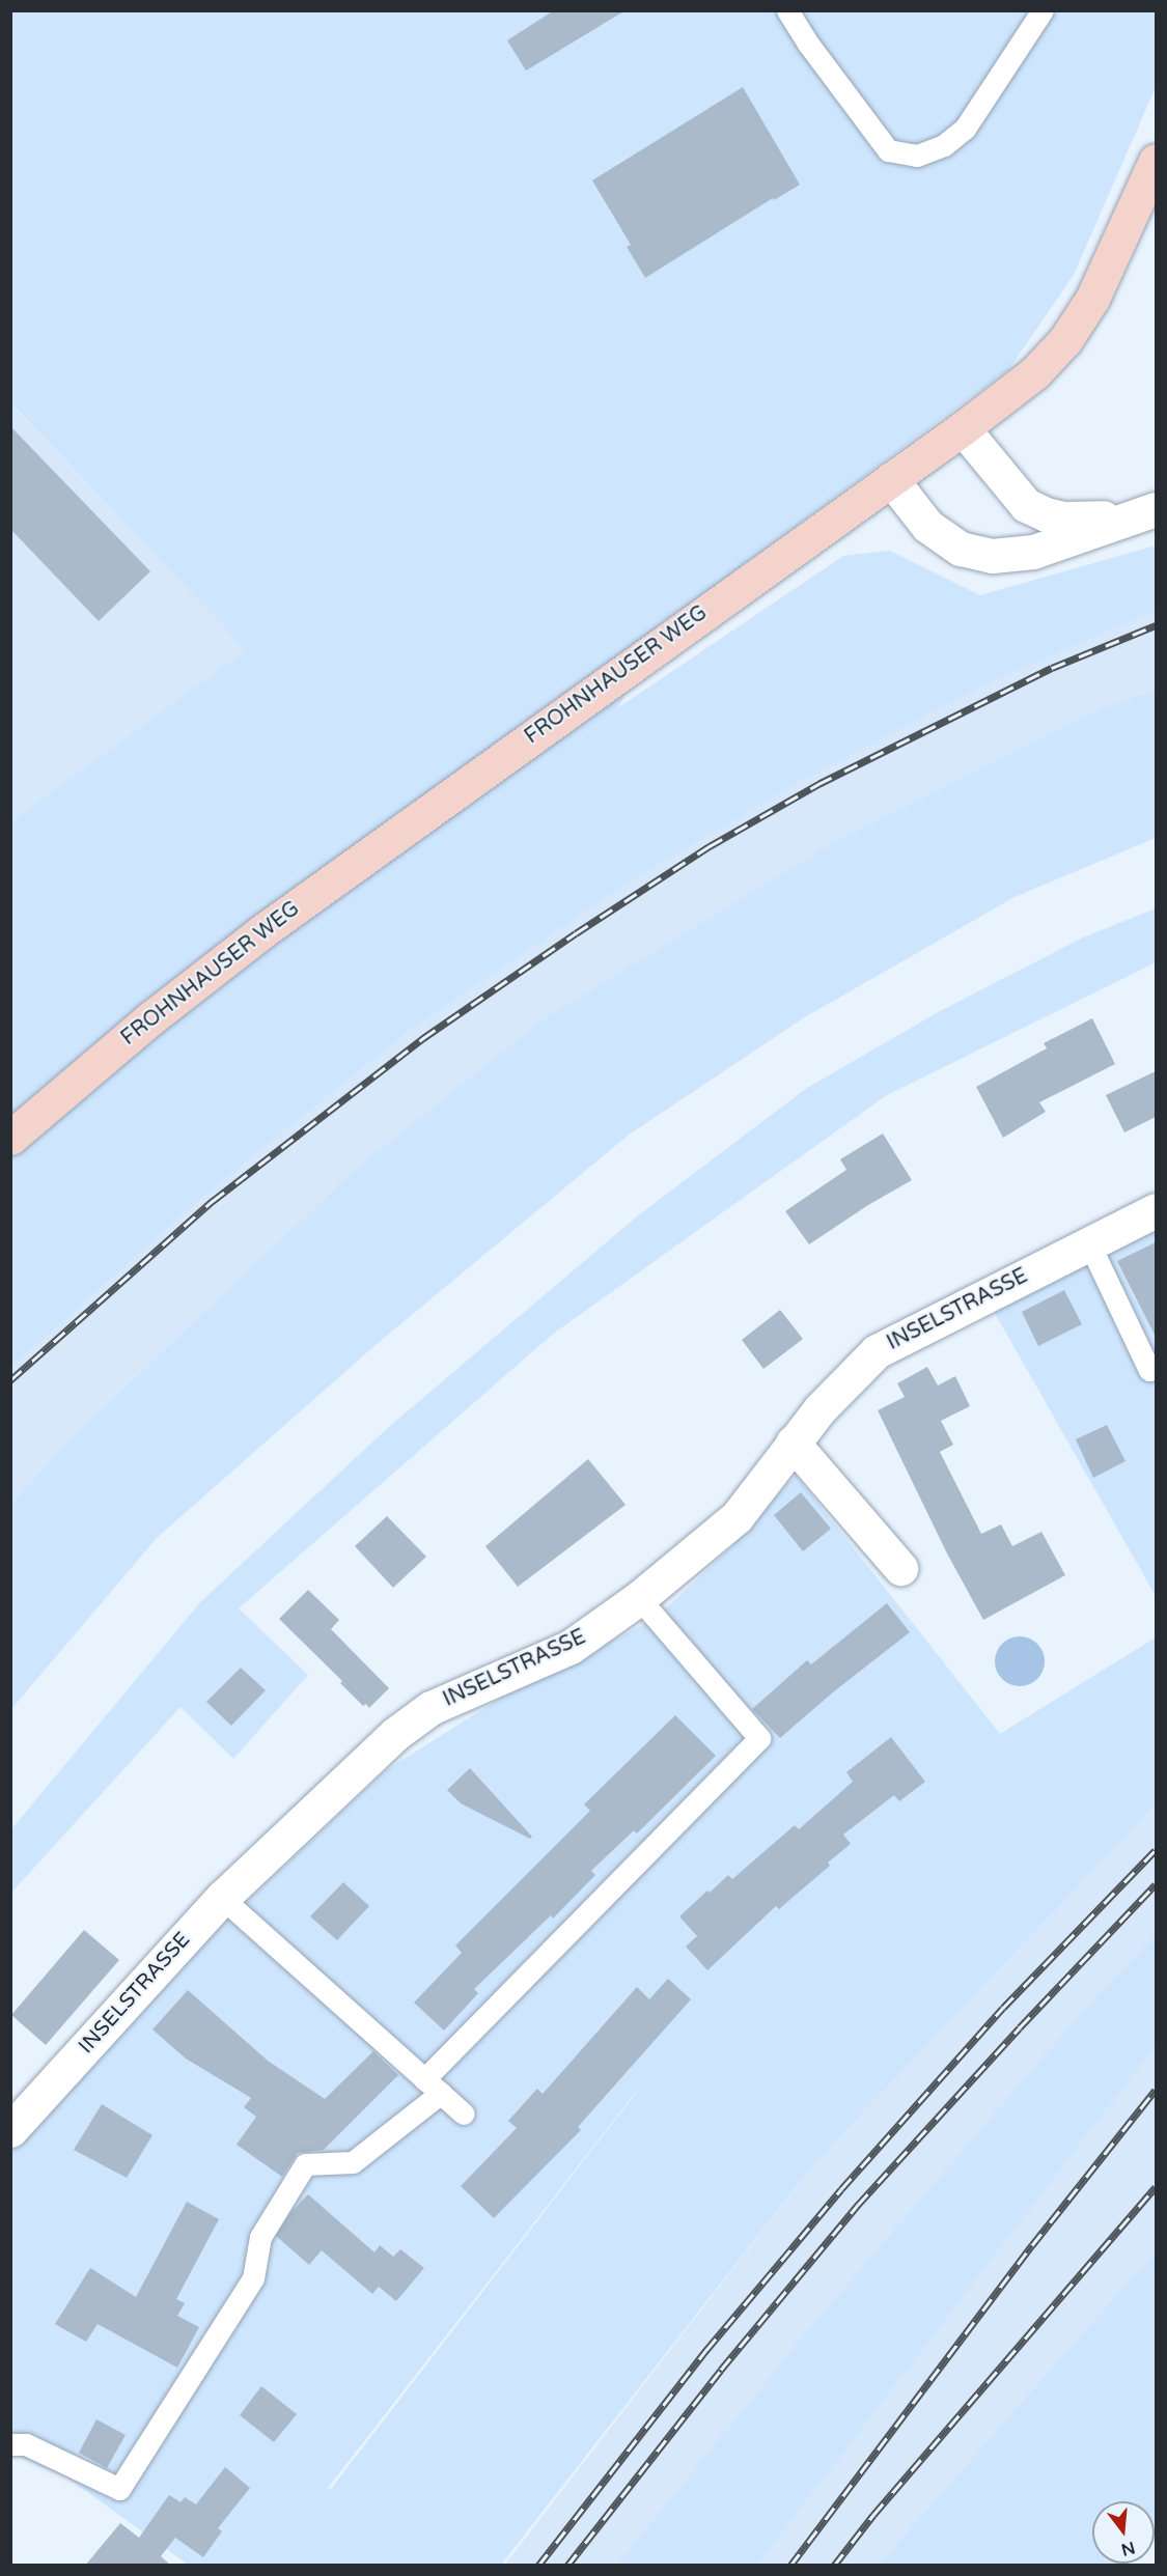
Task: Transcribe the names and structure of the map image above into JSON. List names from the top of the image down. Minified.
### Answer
{"streets":{"main road":["FROHNHAUSER WEG"],"street":["INSELSTRASSE"]},"north":"bottom"}
